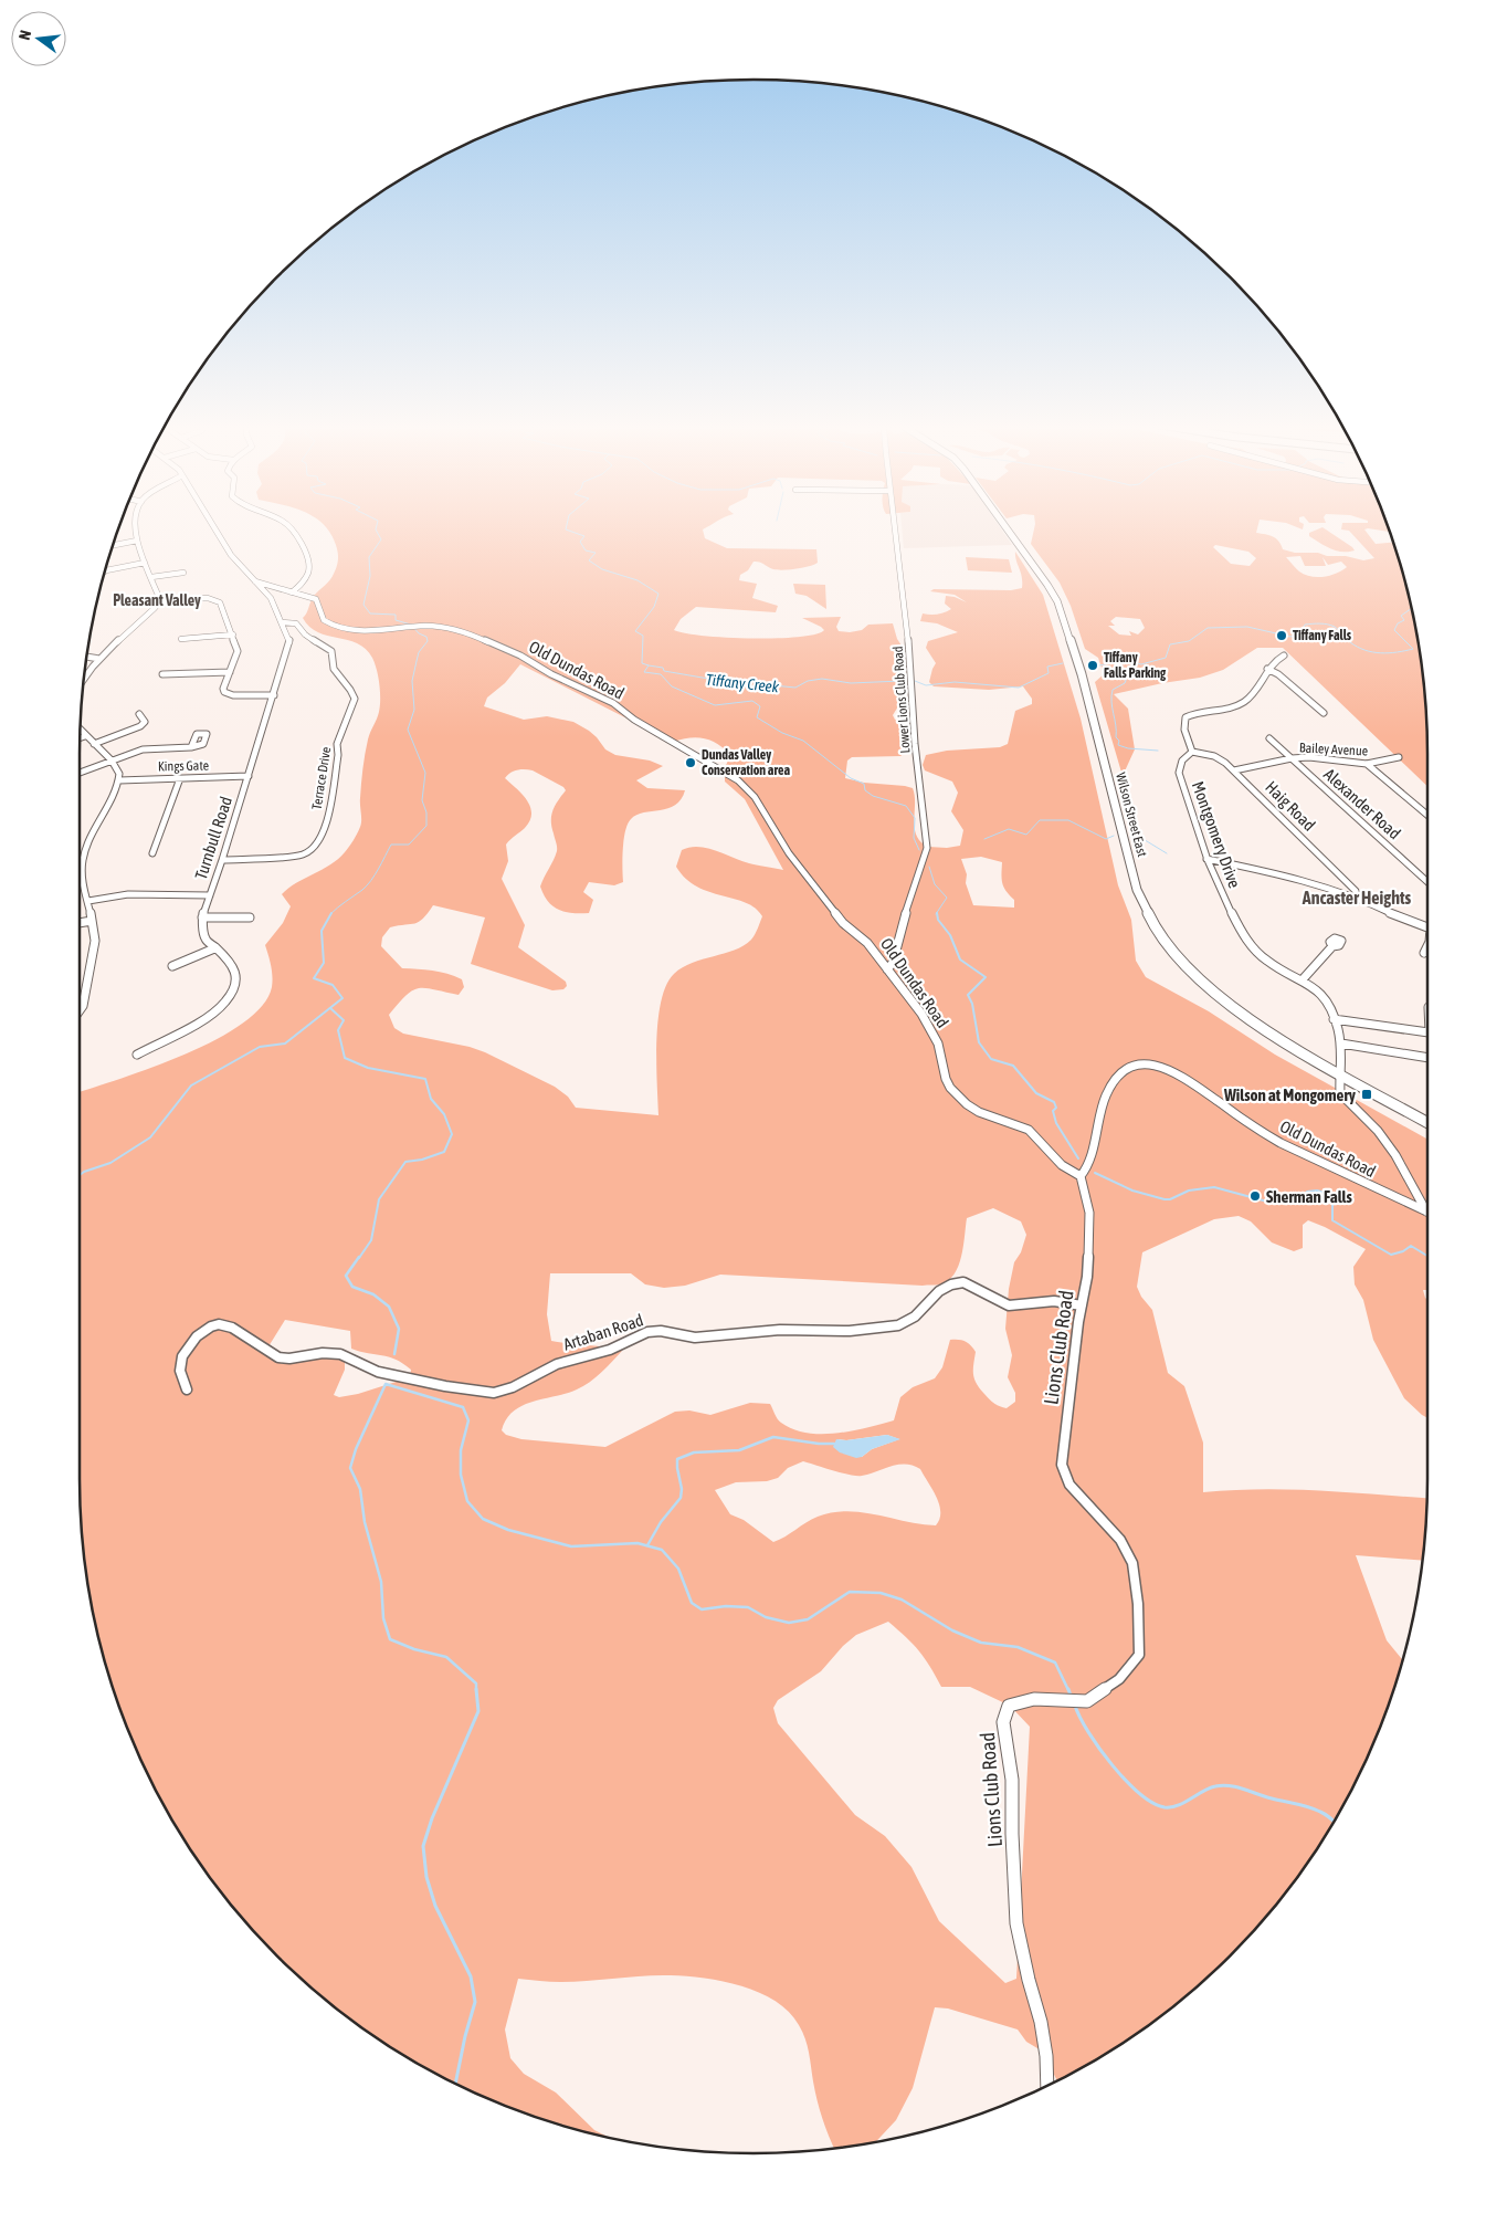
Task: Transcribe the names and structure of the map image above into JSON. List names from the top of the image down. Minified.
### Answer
{"streets":{"main road":["Wilson Street East"],"street":["Old Dundas Road","Lower Lions Club Road","Bailey Avenue","Kings Gate","Terrace Drive","Alexander Road","Haig Road","Montgomery Drive","Turnbull Road","Artaban Road","Lions Club Road"]},"crossings":[["Old Dundas Road","Lower Lions Club Road"],["Old Dundas Road","Montgomery Drive"],["Old Dundas Road","Lions Club Road"],["Bailey Avenue","Alexander Road"],["Bailey Avenue","Haig Road"],["Kings Gate","Turnbull Road"],["Terrace Drive","Turnbull Road"],["Haig Road","Montgomery Drive"],["Wilson Street East","Montgomery Drive"],["Artaban Road","Lions Club Road"]],"districts":["Pleasant Valley","Ancaster Heights"],"water":["Tiffany Creek"],"places":{"other":["Tiffany Falls","Tiffany Falls Parking","Dundas Valley Conservation area","Sherman Falls"],"transit":["Wilson at Mongomery"]},"north":"left"}
